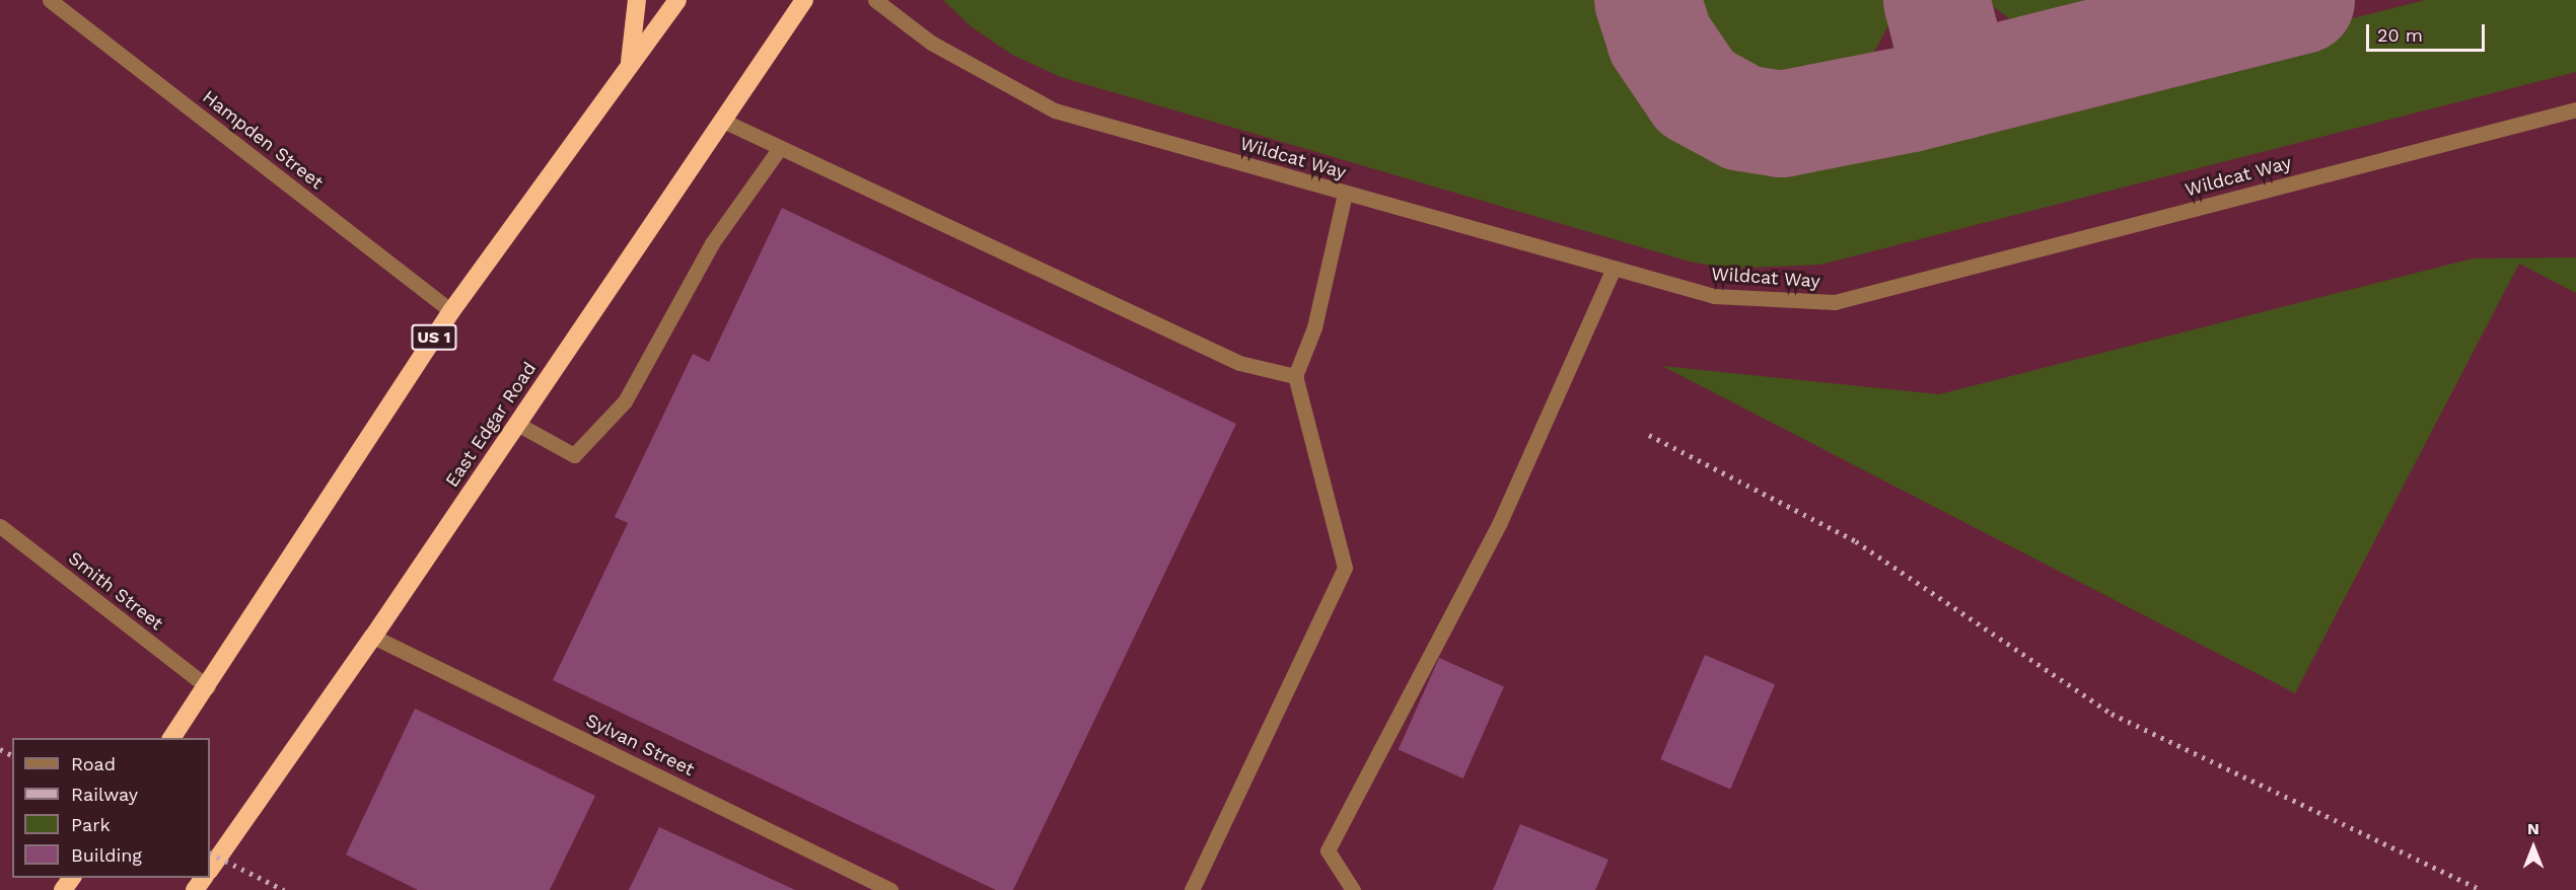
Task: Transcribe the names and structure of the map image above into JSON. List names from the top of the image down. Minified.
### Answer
{"streets":{"highway":["US 1","East Edgar Road"],"street":["Hampden Street","Wildcat Way","Smith Street","Sylvan Street"]},"crossings":[["Hampden Street","US 1"],["US 1","Smith Street"],["East Edgar Road","Sylvan Street"]],"legend":["Road","Railway","Park","Building"],"scale_bar":"20 m","north":"top"}
